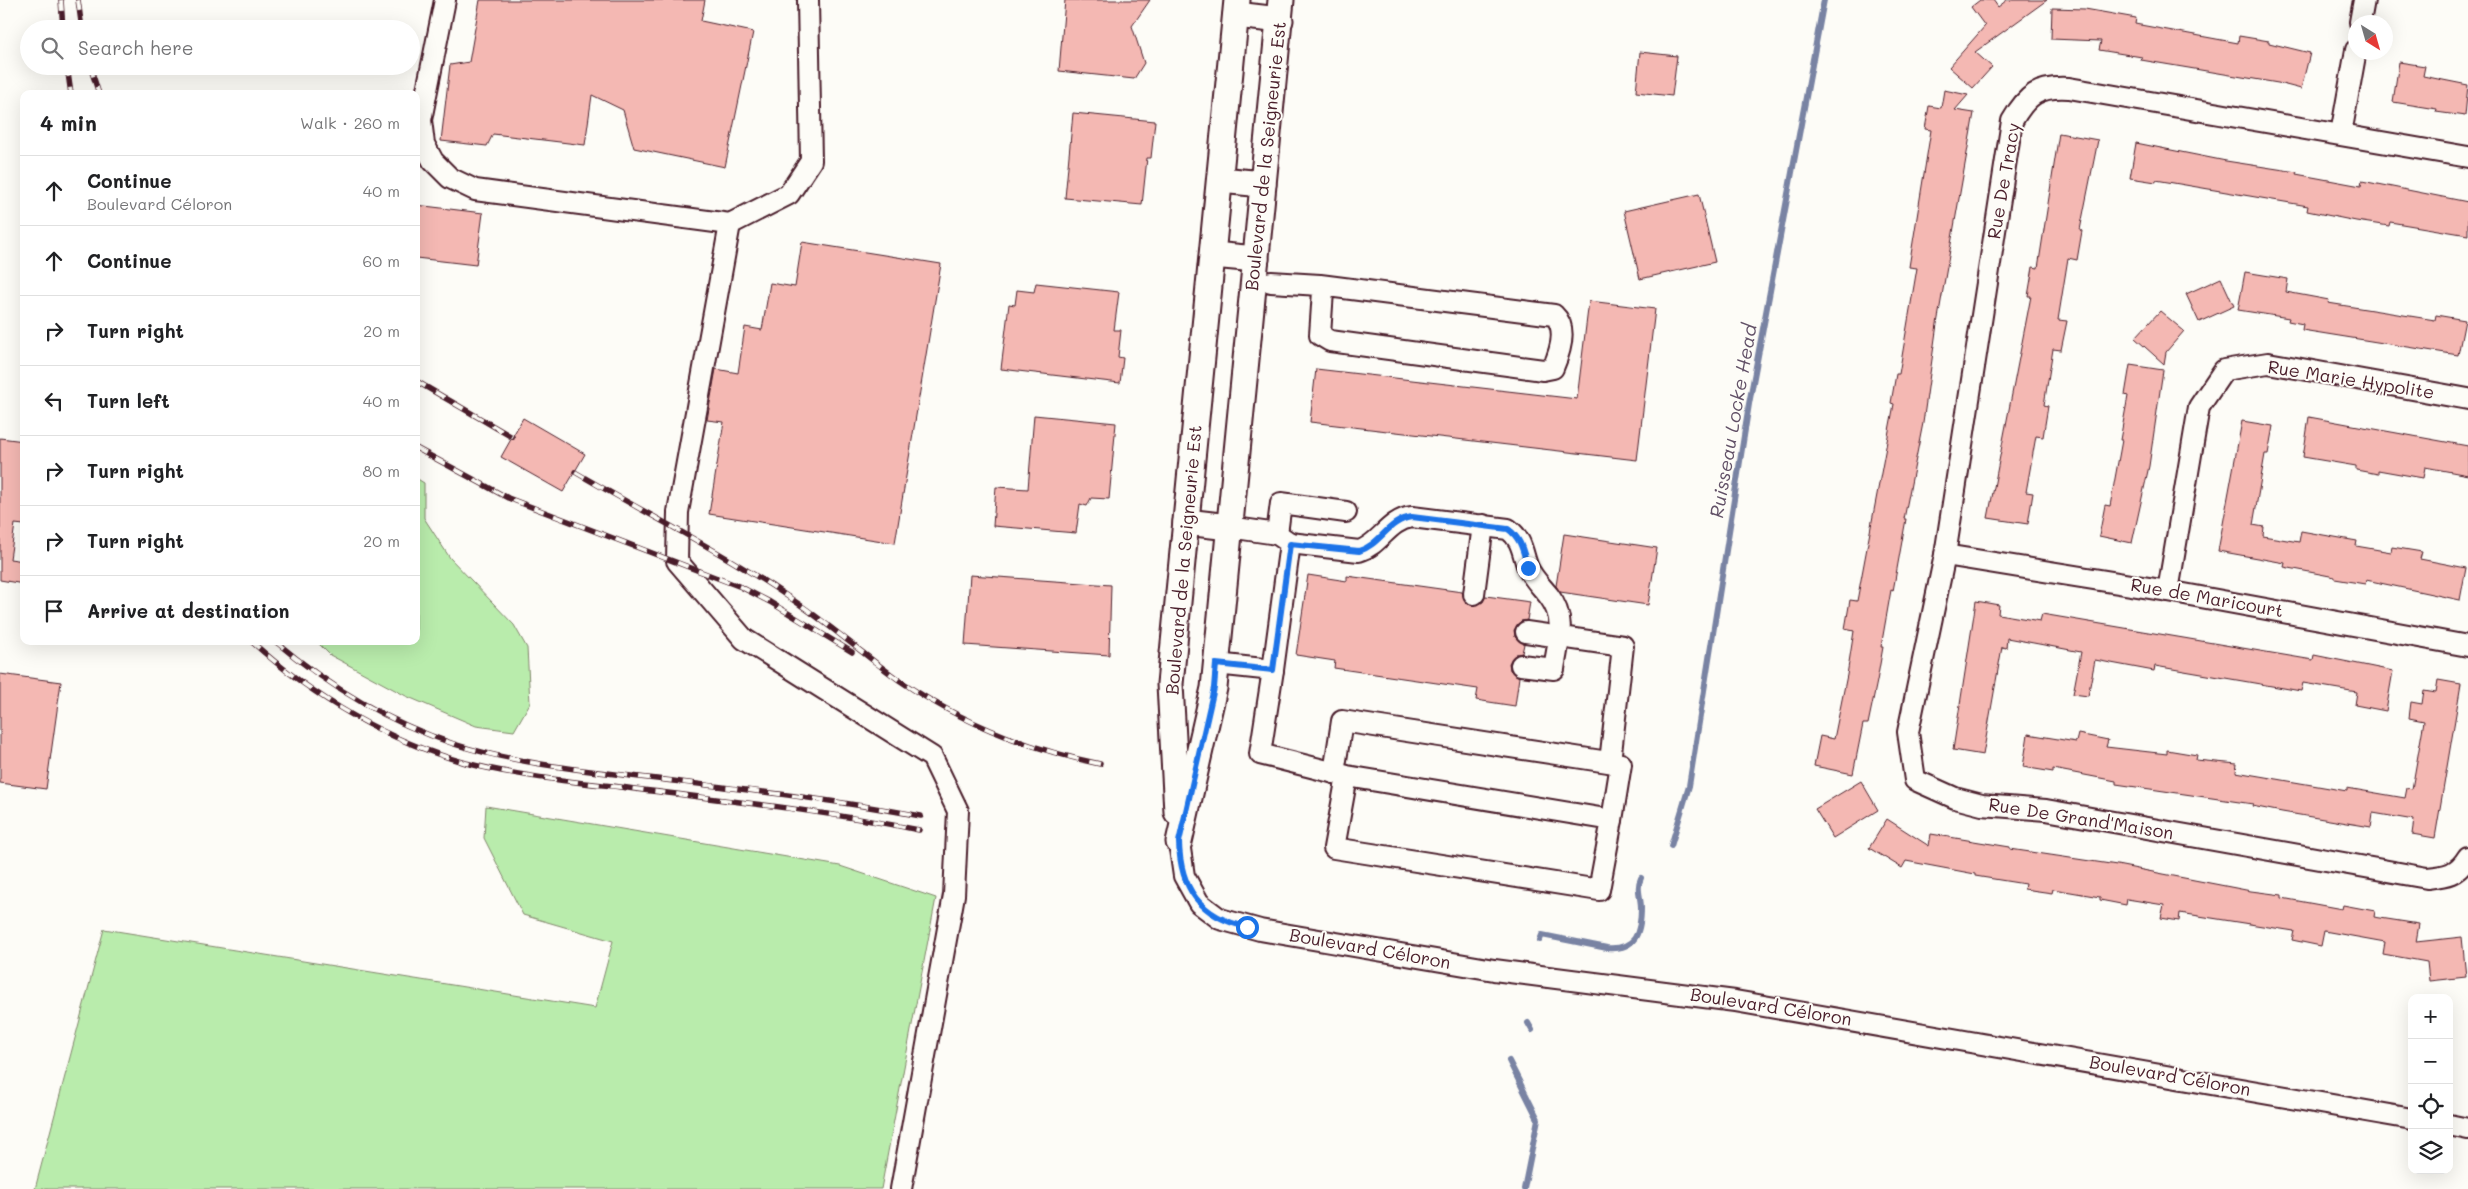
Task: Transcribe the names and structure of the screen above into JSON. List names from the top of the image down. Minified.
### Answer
{"streets":{"main road":["Boulevard de la Seigneurie Est"],"street":["Rue De Tracy","Rue Marie Hypolite","Rue de Maricourt","Rue De Grand'Maison","Boulevard Céloron"]},"crossings":[["Boulevard de la Seigneurie Est","Boulevard Céloron"],["Rue De Tracy","Rue de Maricourt"],["Rue De Tracy","Rue De Grand'Maison"],["Rue Marie Hypolite","Rue de Maricourt"],["Rue de Maricourt","Rue De Grand'Maison"]],"water":["Ruisseau Locke Head"],"north":"bottom right","page":{"search":"Search here","heading":["4 min","Walk · 260 m"],"list":[["Continue","Boulevard Céloron","40 m"],["Continue","60 m"],["Turn right","20 m"],["Turn left","40 m"],["Turn right","80 m"],["Turn right","20 m"],"Arrive at destination"],"map_buttons":["+","−"]}}
